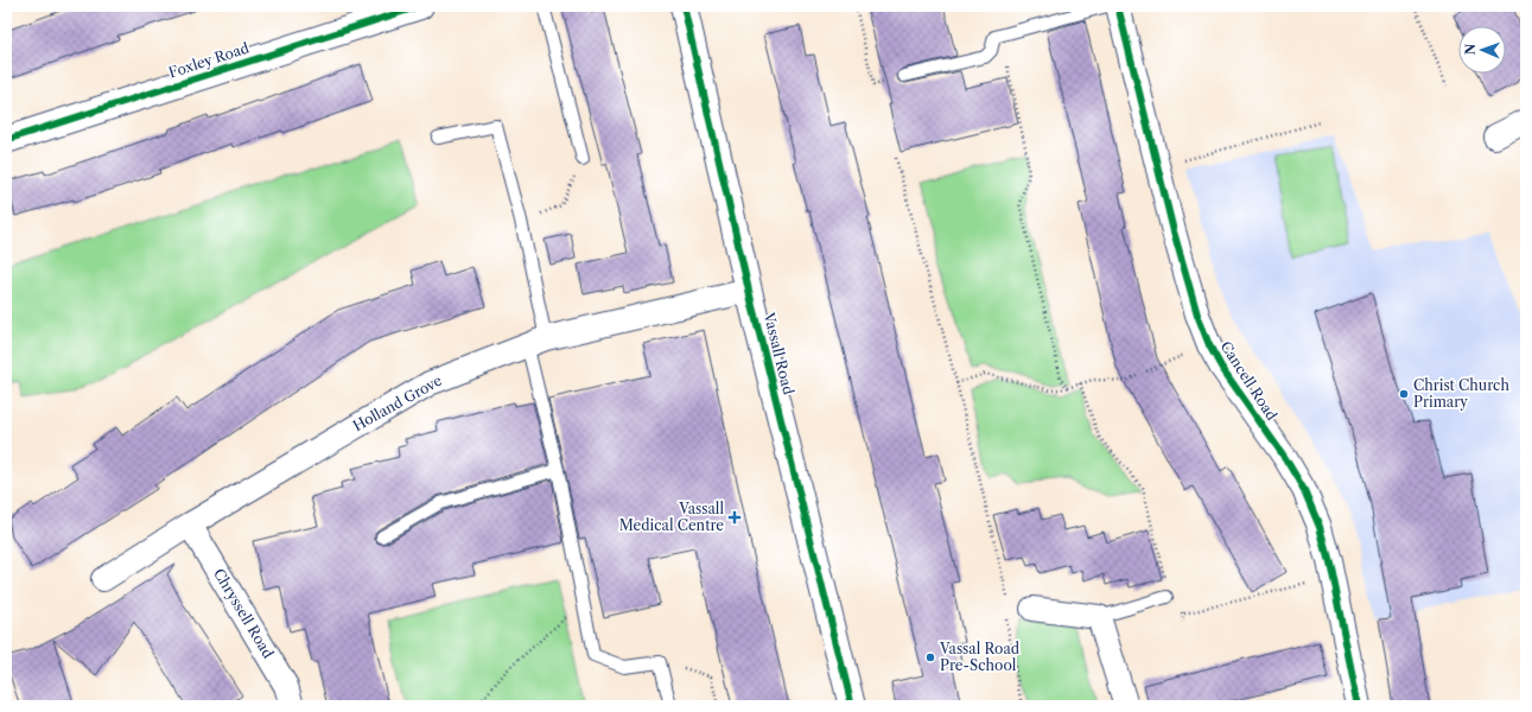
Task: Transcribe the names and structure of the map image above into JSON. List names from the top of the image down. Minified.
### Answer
{"streets":{"street":["Foxley Road","Vassall Road","Cancell Road","Holland Grove","Chryssell Road"]},"crossings":[["Vassall Road","Holland Grove"],["Holland Grove","Chryssell Road"]],"places":{"other":["Christ Church Primary","Vassal Road Pre-School"],"health":["Vassall Medical Centre"]},"north":"left"}
